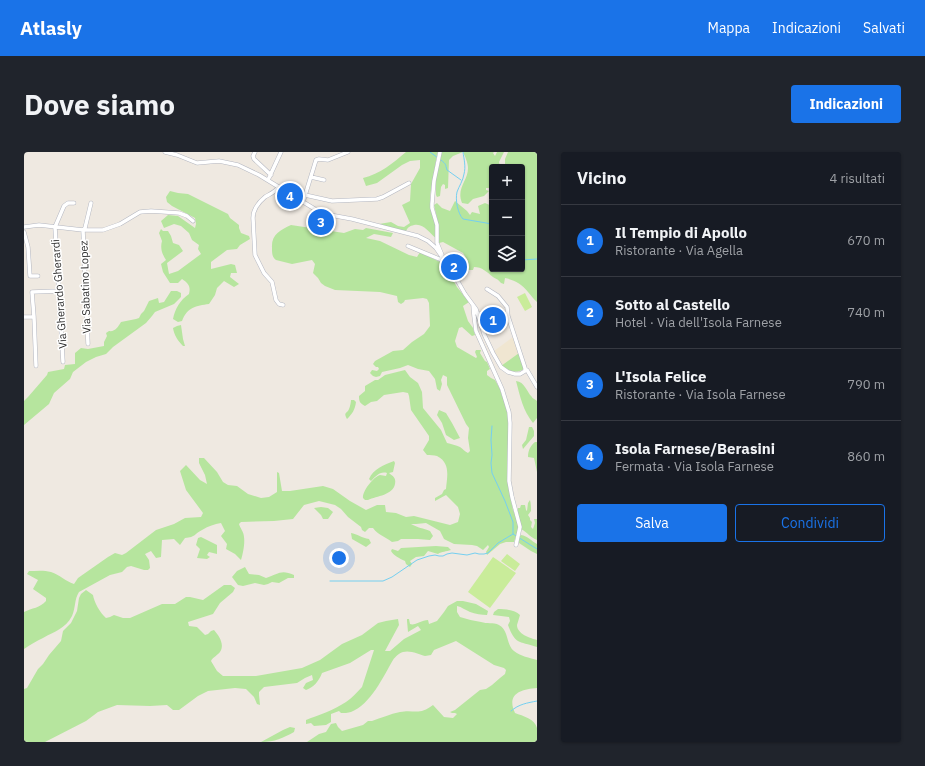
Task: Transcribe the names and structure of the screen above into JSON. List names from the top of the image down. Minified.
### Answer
{"streets":{"street":["Via Sabatino Lopez","Via Gherardo Gherardi"]},"page":{"header":"Atlasly","nav":["Mappa","Indicazioni","Salvati"],"buttons":["Indicazioni",["Salva","Condividi"]],"title":"Dove siamo","heading":["Vicino","4 risultati"],"map_buttons":["+","−"],"pins":["4","3","2","1"],"list":[{"mark":"1","name":"Il Tempio di Apollo","note":"Ristorante · Via Agella","value":"670 m"},{"mark":"2","name":"Sotto al Castello","note":"Hotel · Via dell'Isola Farnese","value":"740 m"},{"mark":"3","name":"L'Isola Felice","note":"Ristorante · Via Isola Farnese","value":"790 m"},{"mark":"4","name":"Isola Farnese/Berasini","note":"Fermata · Via Isola Farnese","value":"860 m"}]}}
